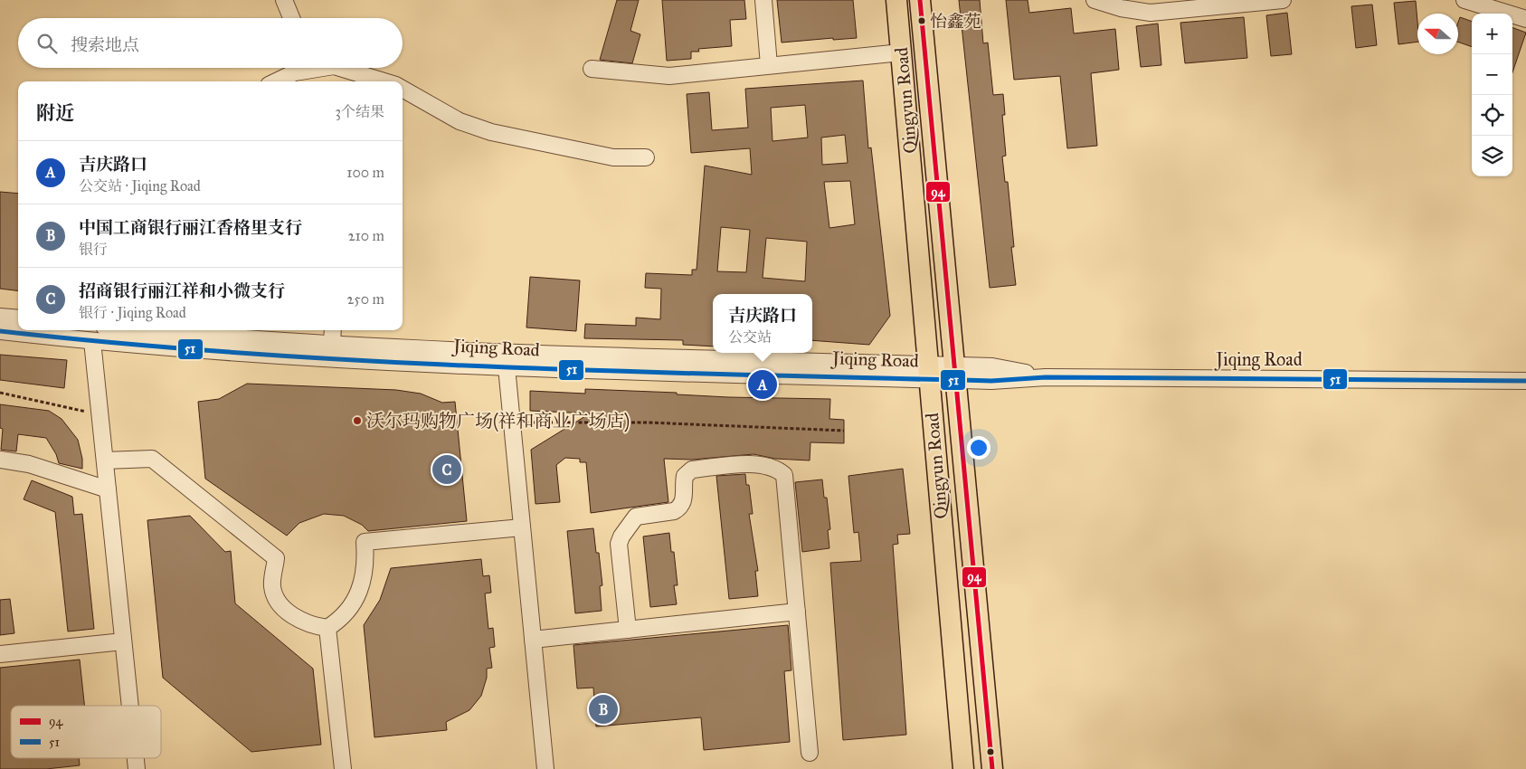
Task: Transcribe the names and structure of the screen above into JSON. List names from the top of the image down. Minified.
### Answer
{"streets":{"main road":["Qingyun Road"],"street":["Jiqing Road"]},"crossings":[["Qingyun Road","Jiqing Road"]],"places":["怡鑫苑","沃尔玛购物广场(祥和商业广场店)"],"lines":["transit line 94","transit line 51"],"legend":["94","51"],"north":"left","page":{"map_buttons":["+","−"],"search":"搜索地点","heading":["附近","3个结果"],"list":[{"mark":"A","name":"吉庆路口","note":"公交站 · Jiqing Road","value":"100 m"},{"mark":"B","name":"中国工商银行丽江香格里支行","note":"银行","value":"210 m"},{"mark":"C","name":"招商银行丽江祥和小微支行","note":"银行 · Jiqing Road","value":"250 m"}],"popup":["吉庆路口","公交站"],"pins":["A","C","B"]}}
